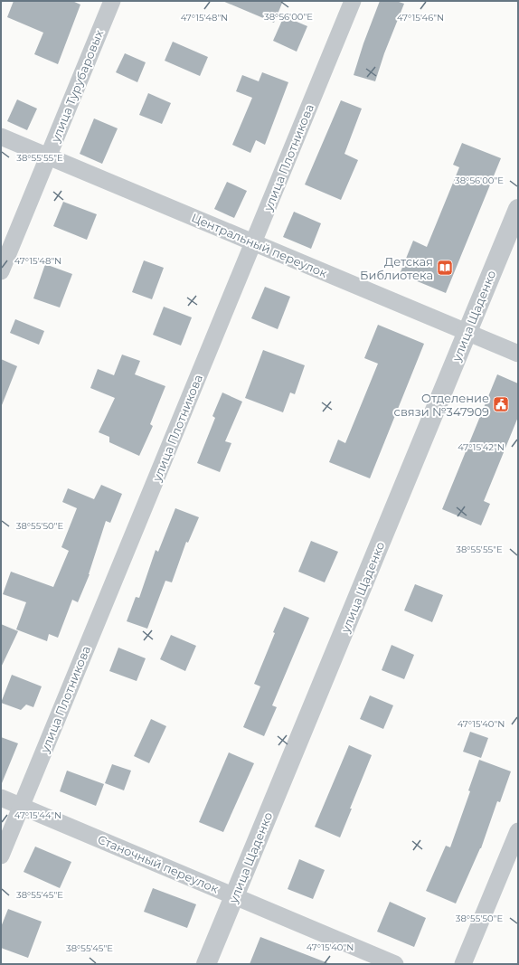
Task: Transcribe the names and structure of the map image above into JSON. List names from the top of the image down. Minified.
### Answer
{"streets":{"street":["улица Турубаровых","улица Плотникова","Центральный переулок","улица Щаденко","Станочный переулок"]},"crossings":[["улица Турубаровых","Центральный переулок"],["улица Плотникова","Центральный переулок"],["улица Плотникова","Станочный переулок"],["Центральный переулок","улица Щаденко"],["улица Щаденко","Станочный переулок"]],"places":{"library":["Детская Библиотека"],"public building":["Отделение связи №347909"]},"coordinates":["38°56'00\"E","47°15'48\"N","47°15'46\"N","38°55'55\"E","47°15'42\"N","38°55'50\"E","47°15'40\"N","47°15'44\"N","38°55'45\"E"]}
